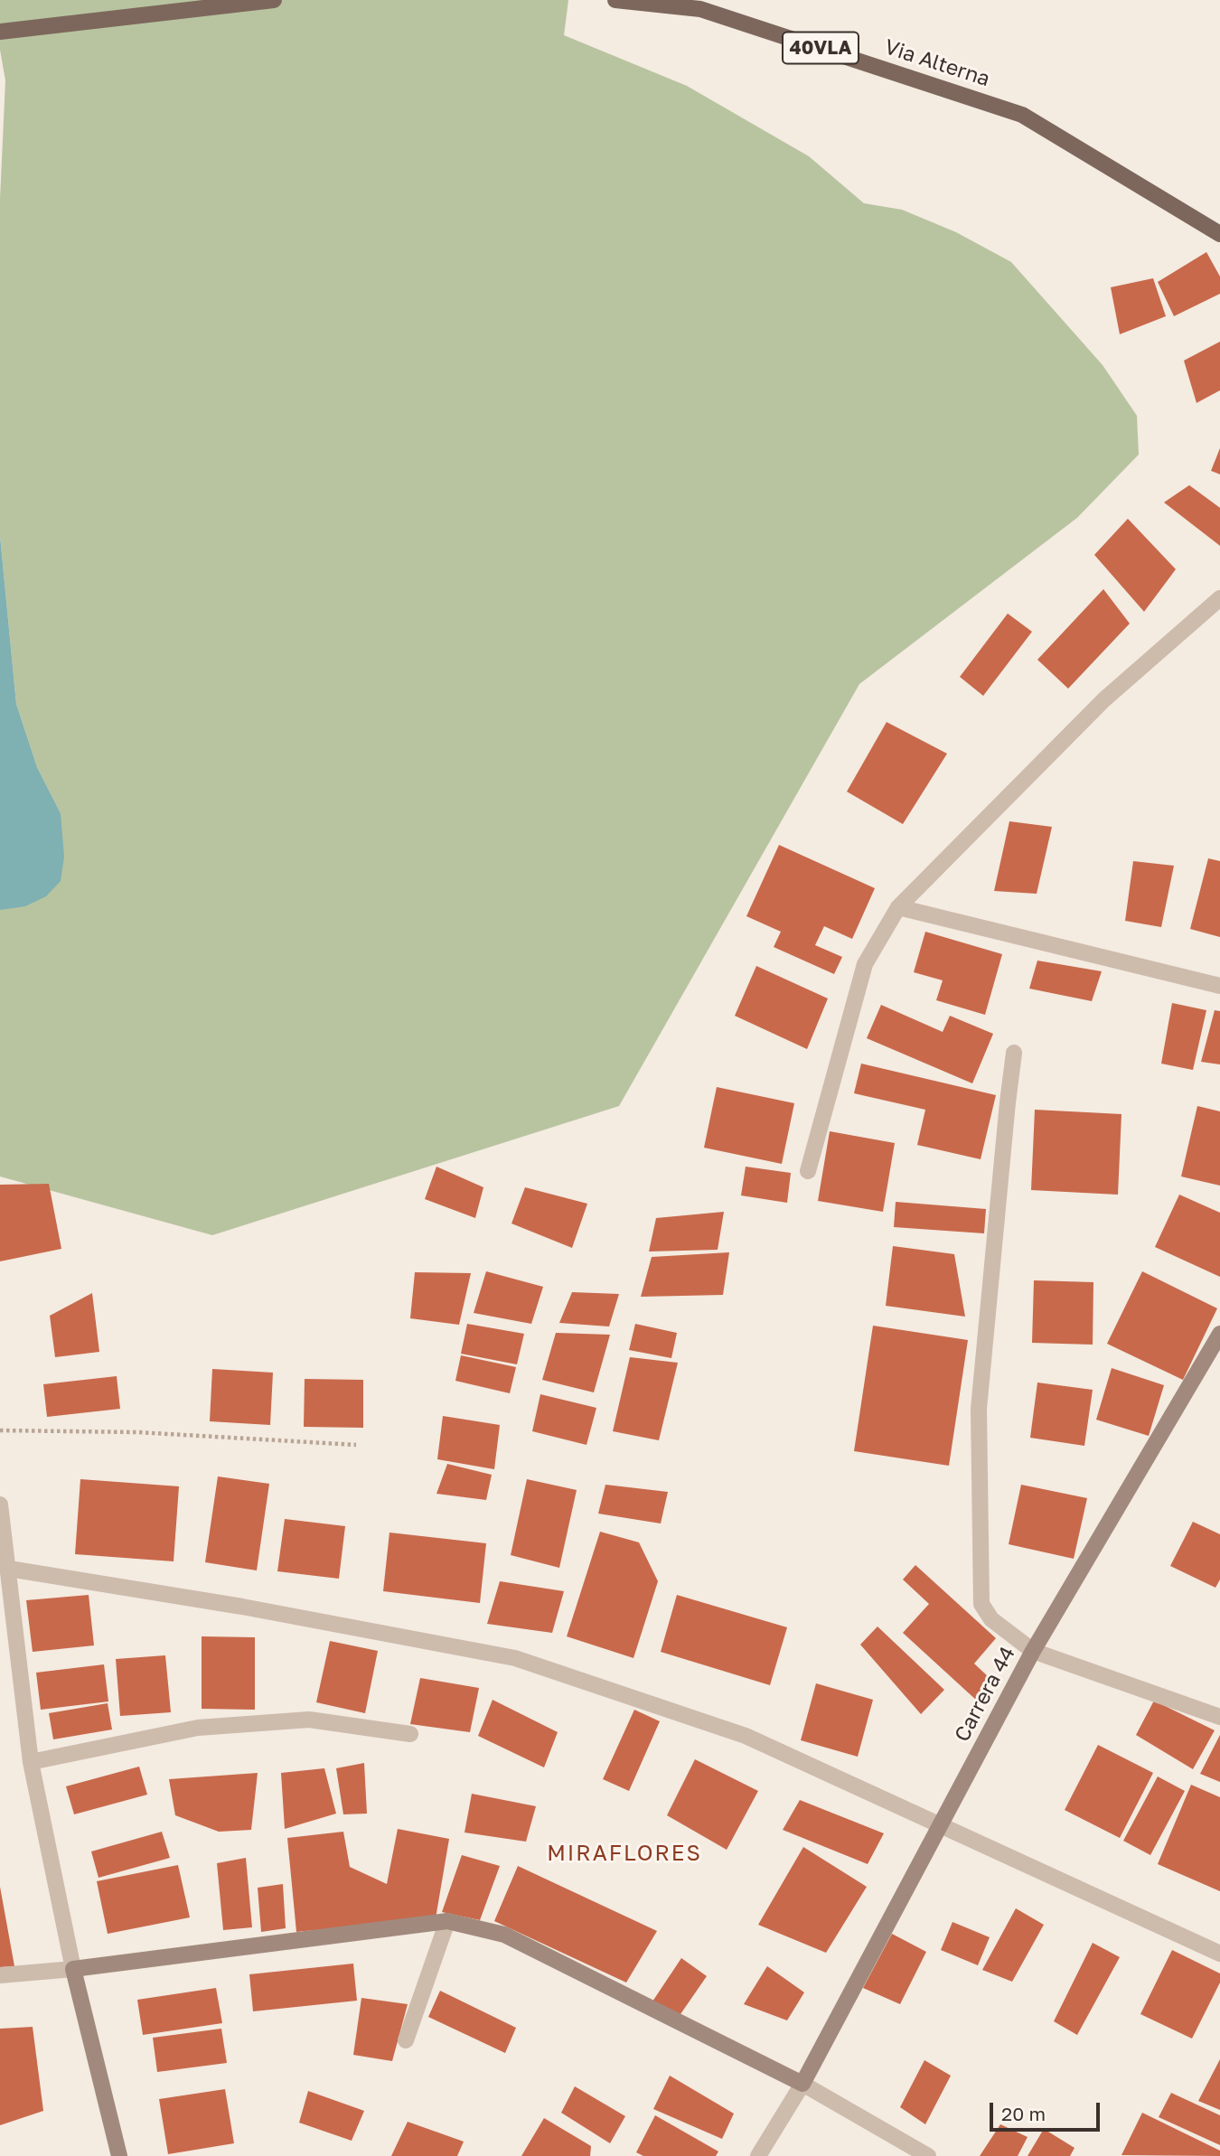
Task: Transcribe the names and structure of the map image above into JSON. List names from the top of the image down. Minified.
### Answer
{"streets":{"main road":["40VLA","Via Alterna","Carrera 44"]},"districts":["MIRAFLORES"],"scale_bar":"20 m"}
